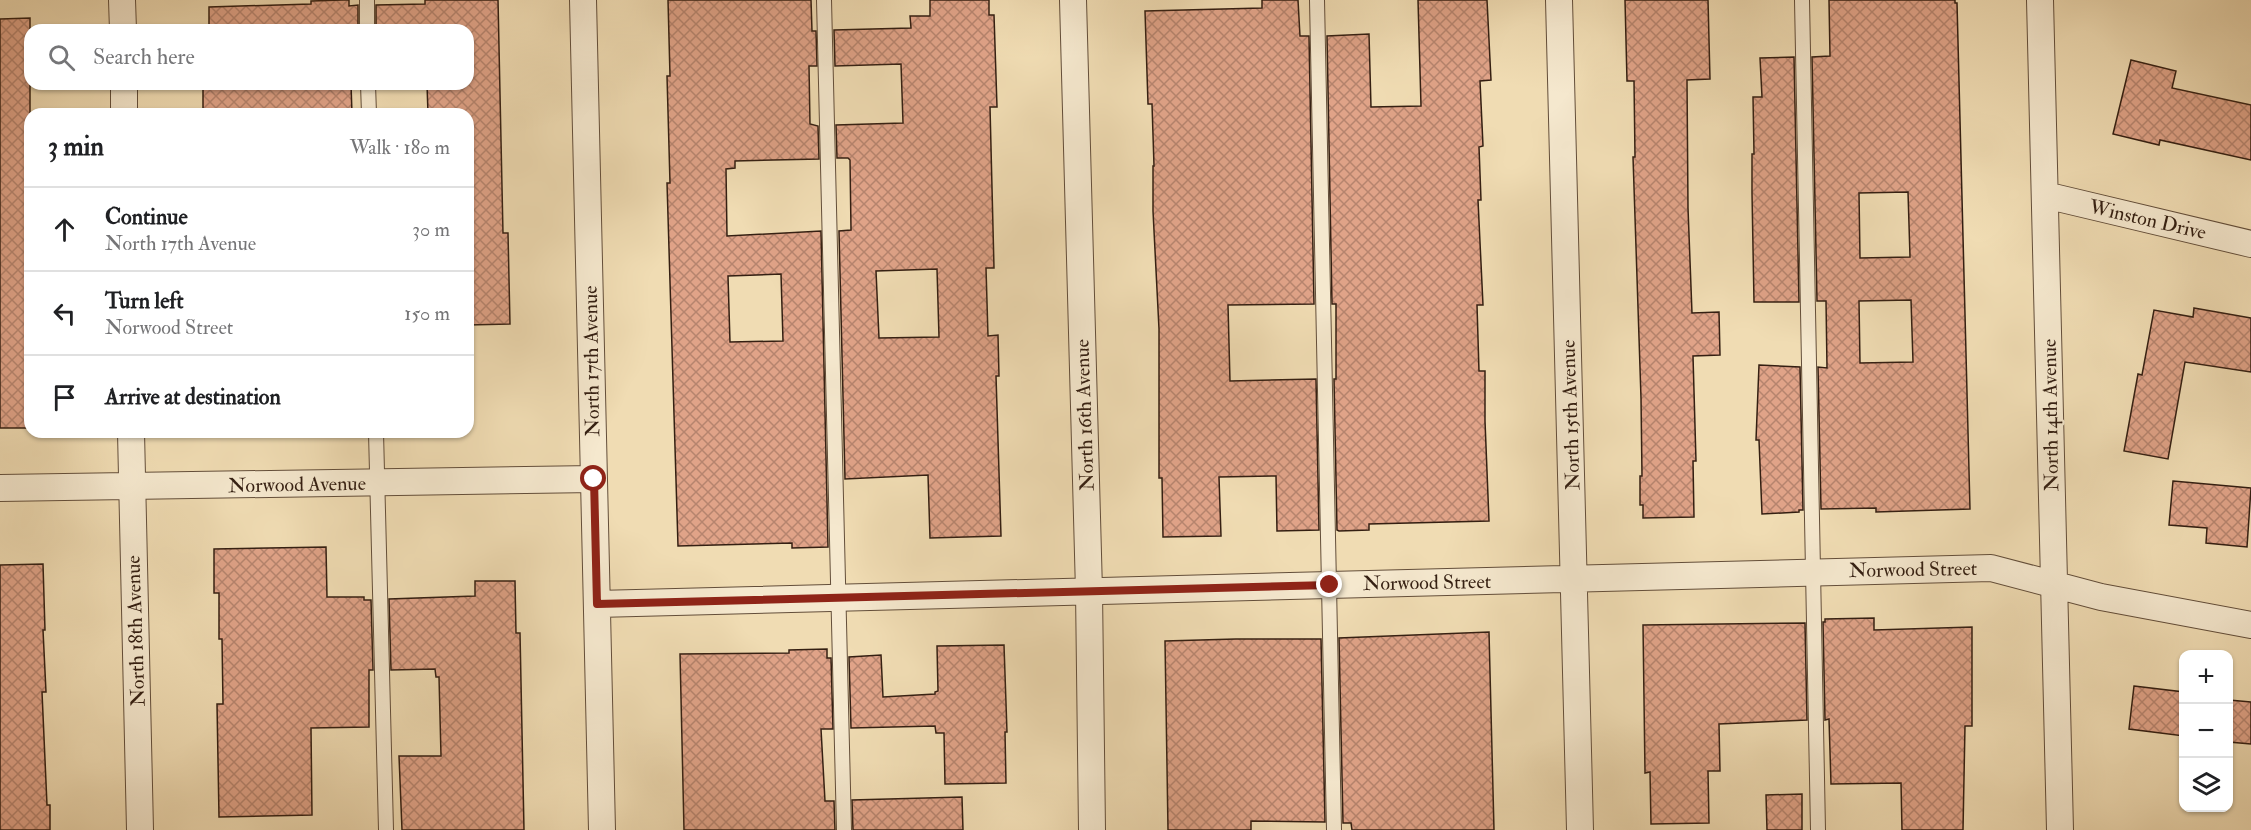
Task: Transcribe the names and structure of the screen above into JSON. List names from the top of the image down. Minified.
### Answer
{"streets":{"street":["Winston Drive","North 17th Avenue","North 16th Avenue","North 15th Avenue","North 14th Avenue","Norwood Avenue","Norwood Street","North 18th Avenue"]},"crossings":[["Winston Drive","North 14th Avenue"],["North 17th Avenue","Norwood Avenue"],["North 17th Avenue","Norwood Street"],["North 16th Avenue","Norwood Street"],["North 15th Avenue","Norwood Street"],["North 14th Avenue","Norwood Street"],["Norwood Avenue","North 18th Avenue"]],"page":{"search":"Search here","heading":["3 min","Walk · 180 m"],"list":[["Continue","North 17th Avenue","30 m"],["Turn left","Norwood Street","150 m"],"Arrive at destination"],"map_buttons":["+","−"]}}
